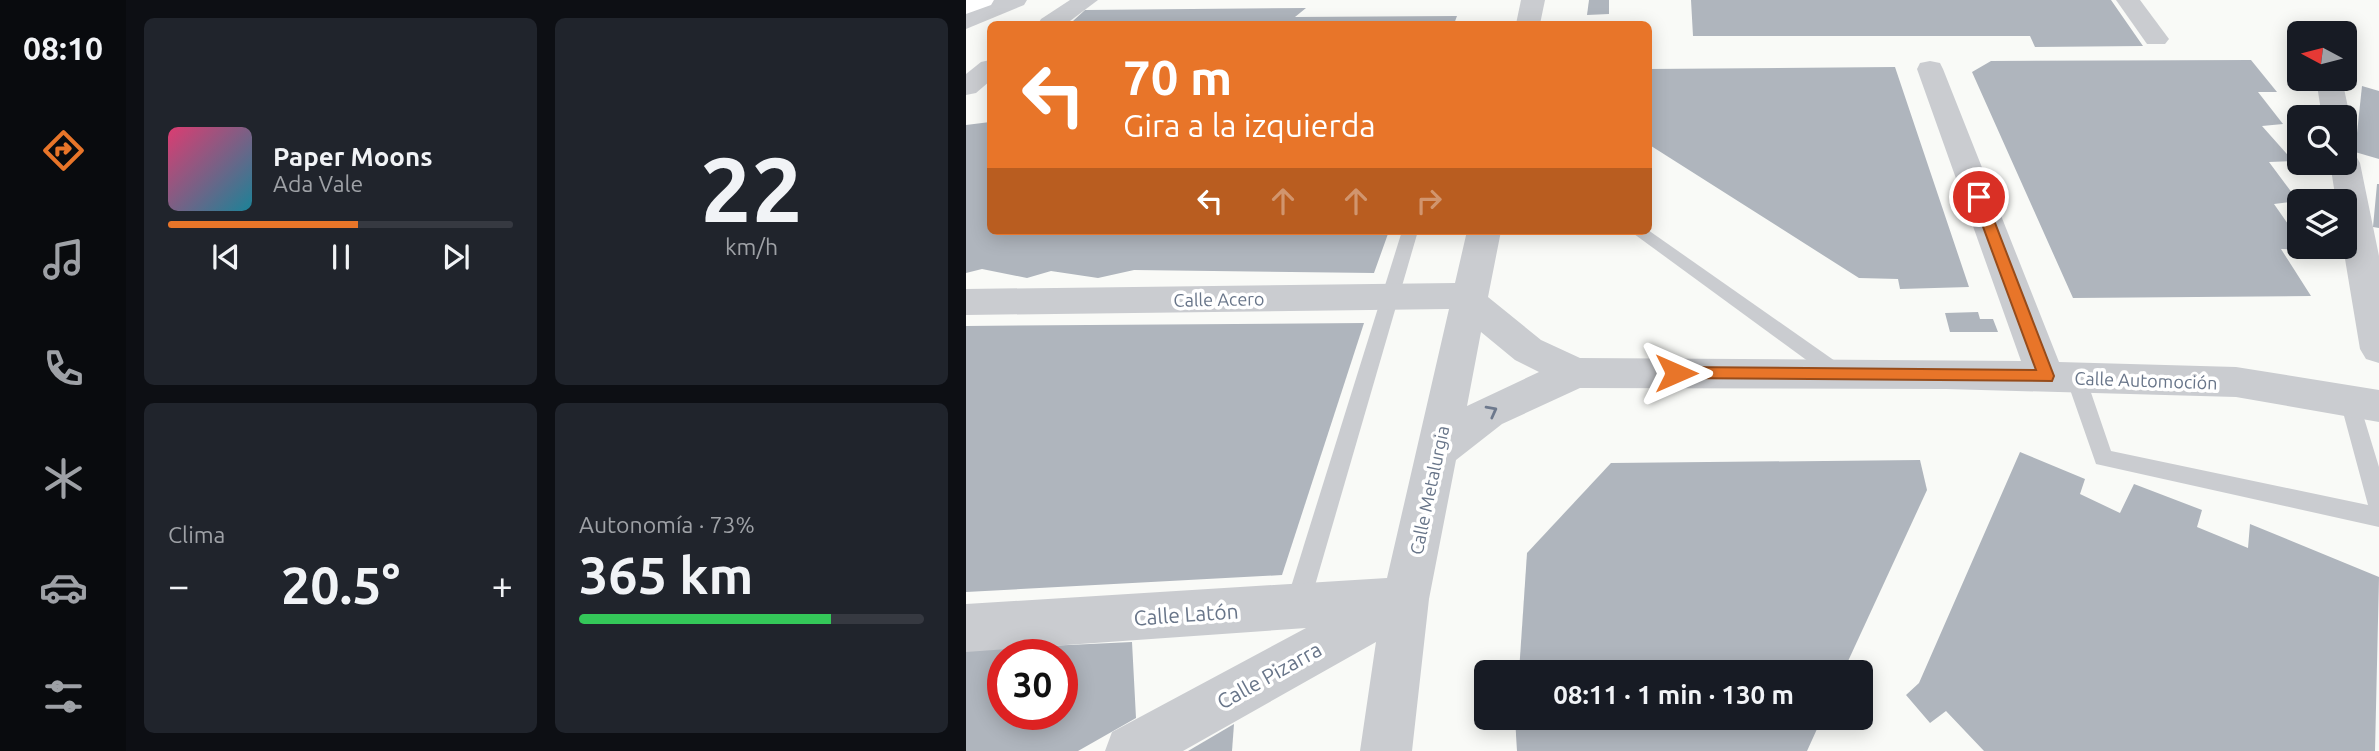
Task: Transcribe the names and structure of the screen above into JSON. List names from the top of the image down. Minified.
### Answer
{"streets":{"street":["Calle Acero","Calle Automoción","Calle Metalurgia","Calle Latón","Calle Pizarra"]},"crossings":[["Calle Acero","Calle Metalurgia"],["Calle Metalurgia","Calle Latón"],["Calle Metalurgia","Calle Pizarra"],["Calle Latón","Calle Pizarra"]],"north":"left","page":{"tabs":"08:10","tile":[["22","km/h"],"Clima",["Autonomía · 73%","365 km"]],"turn":["70 m","Gira a la izquierda"],"song":["Paper Moons","Ada Vale"],"heat":["−","20.5°","+"],"limit":"30","trip":"08:11 · 1 min · 130 m"}}
